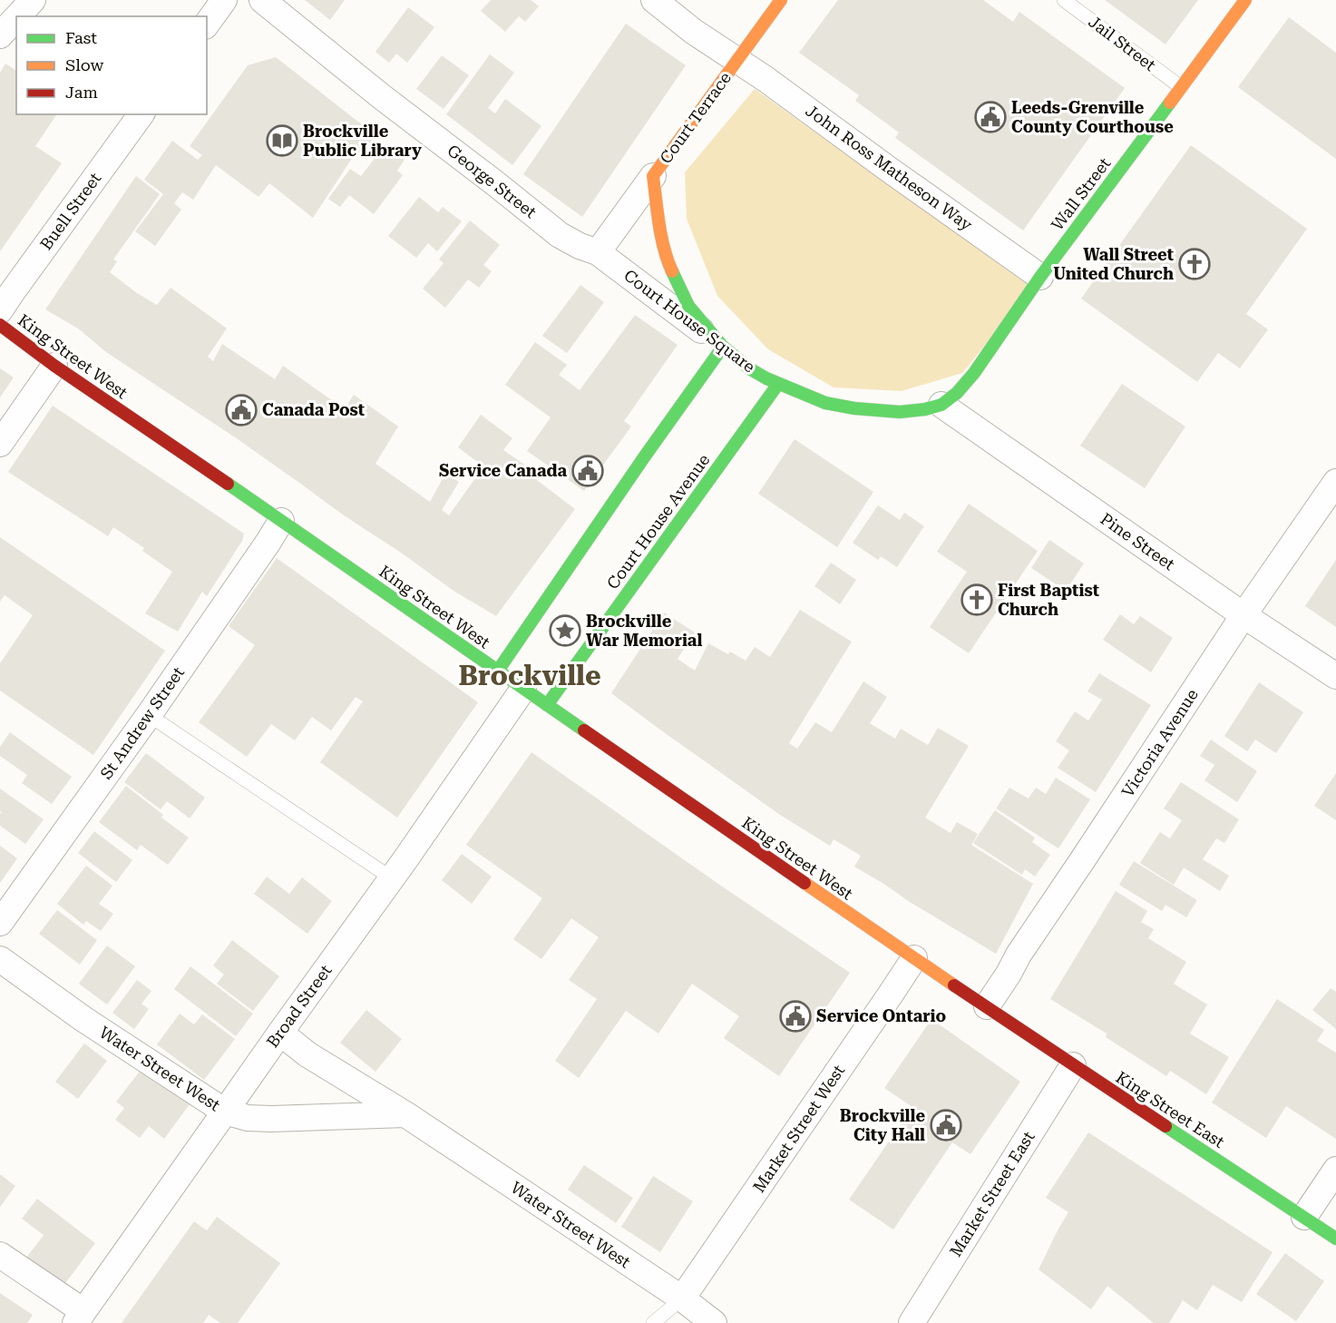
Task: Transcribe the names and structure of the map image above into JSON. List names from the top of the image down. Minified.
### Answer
{"streets":{"main road":["Court Terrace","Wall Street","Court House Square","King Street West","Court House Avenue","King Street East"],"street":["John Ross Matheson Way","George Street","Buell Street","Pine Street","St Andrew Street","Victoria Avenue","Broad Street","Water Street West","Market Street West","Market Street East"],"lane":["Jail Street"]},"crossings":[["Jail Street","Wall Street"],["Court Terrace","John Ross Matheson Way"],["Court Terrace","George Street"],["Court Terrace","Court House Square"],["John Ross Matheson Way","Wall Street"],["George Street","Court House Square"],["Wall Street","Court House Square"],["Wall Street","Pine Street"],["Court House Square","Court House Avenue"],["Court House Square","Pine Street"],["King Street West","Court House Avenue"],["King Street West","St Andrew Street"],["King Street West","Victoria Avenue"],["King Street West","Broad Street"],["King Street West","King Street East"],["King Street West","Market Street West"],["Pine Street","Victoria Avenue"],["Victoria Avenue","King Street East"],["Broad Street","Water Street West"],["Water Street West","Market Street West"],["King Street East","Market Street East"]],"districts":["Brockville"],"places":{"public building":["Leeds-Grenville County Courthouse","Canada Post","Service Canada","Service Ontario","Brockville City Hall"],"library":["Brockville Public Library"],"church":["Wall Street United Church","First Baptist Church"],"place":["Brockville War Memorial"]},"legend":["Fast","Slow","Jam"]}
